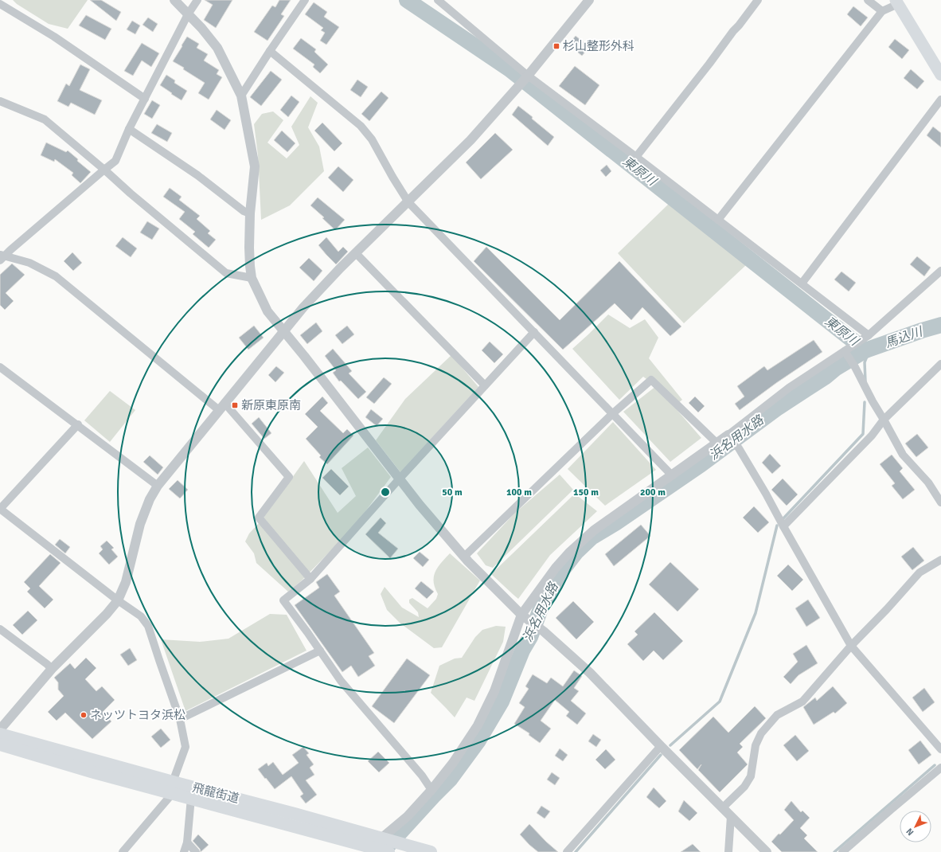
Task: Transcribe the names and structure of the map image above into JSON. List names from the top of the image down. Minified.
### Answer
{"streets":{"highway":["飛龍街道"]},"water":["東原川","馬込川","浜名用水路"],"places":{"transit":["杉山整形外科","新原東原南"],"other":["ネッツトヨタ浜松"]},"north":"bottom left","rings":["50 m","100 m","150 m","200 m"]}
